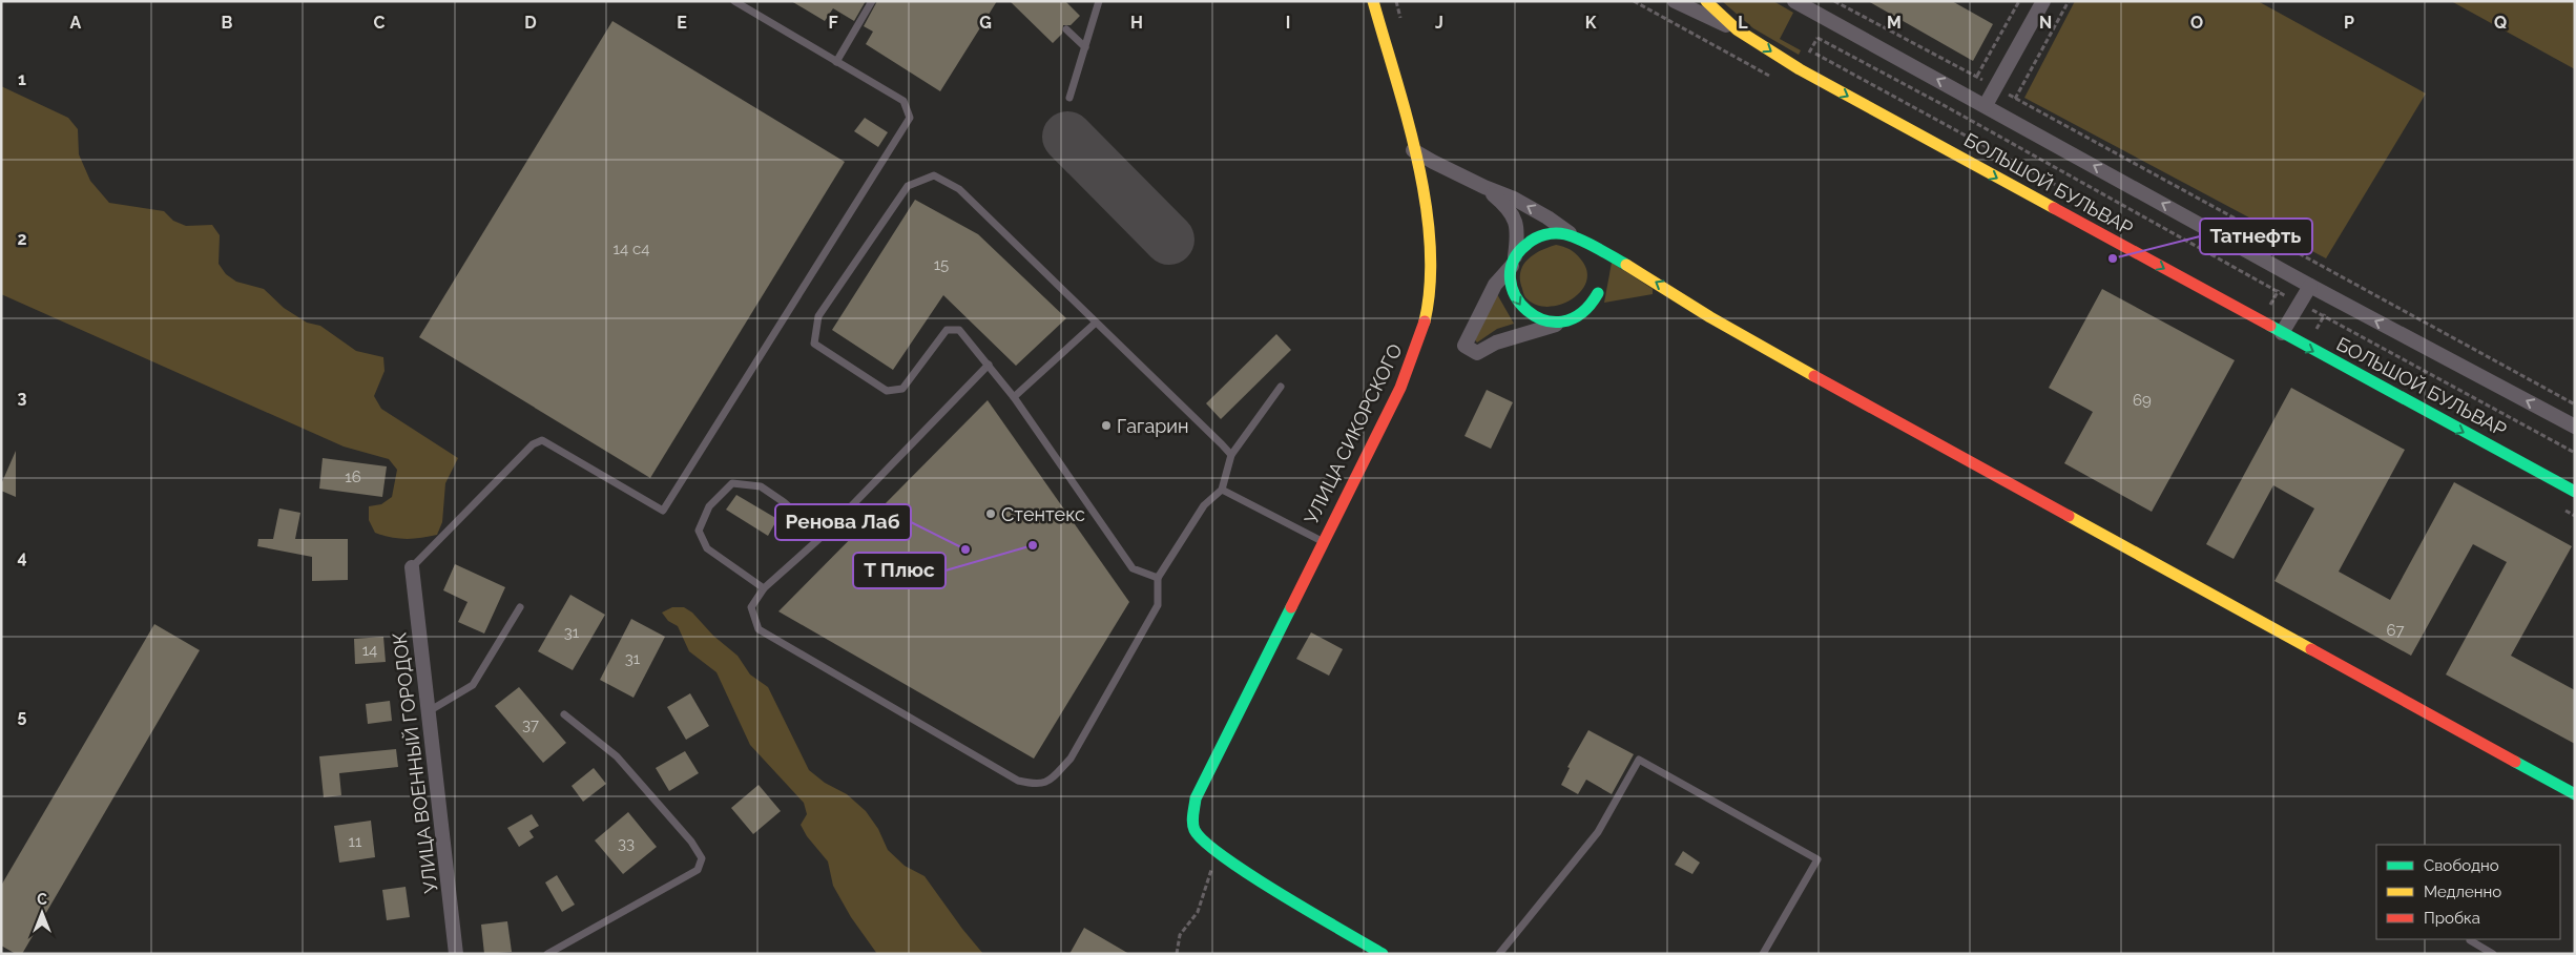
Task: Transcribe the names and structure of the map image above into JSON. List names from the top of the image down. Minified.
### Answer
{"streets":{"street":["БОЛЬШОЙ БУЛЬВАР","УЛИЦА СИКОРСКОГО","УЛИЦА ВОЕННЫЙ ГОРОДОК"]},"places":["Татнефть","Гагарин","Стентекс","Т Плюс","Ренова Лаб"],"house_numbers":["14 с4","15","69","16","67","31","14","31","37","11","33"],"legend":["Свободно","Медленно","Пробка"],"north":"top","grid":{"columns":["A","B","C","D","E","F","G","H","I","J","K","L","M","N","O","P","Q"],"rows":["1","2","3","4","5"]}}
